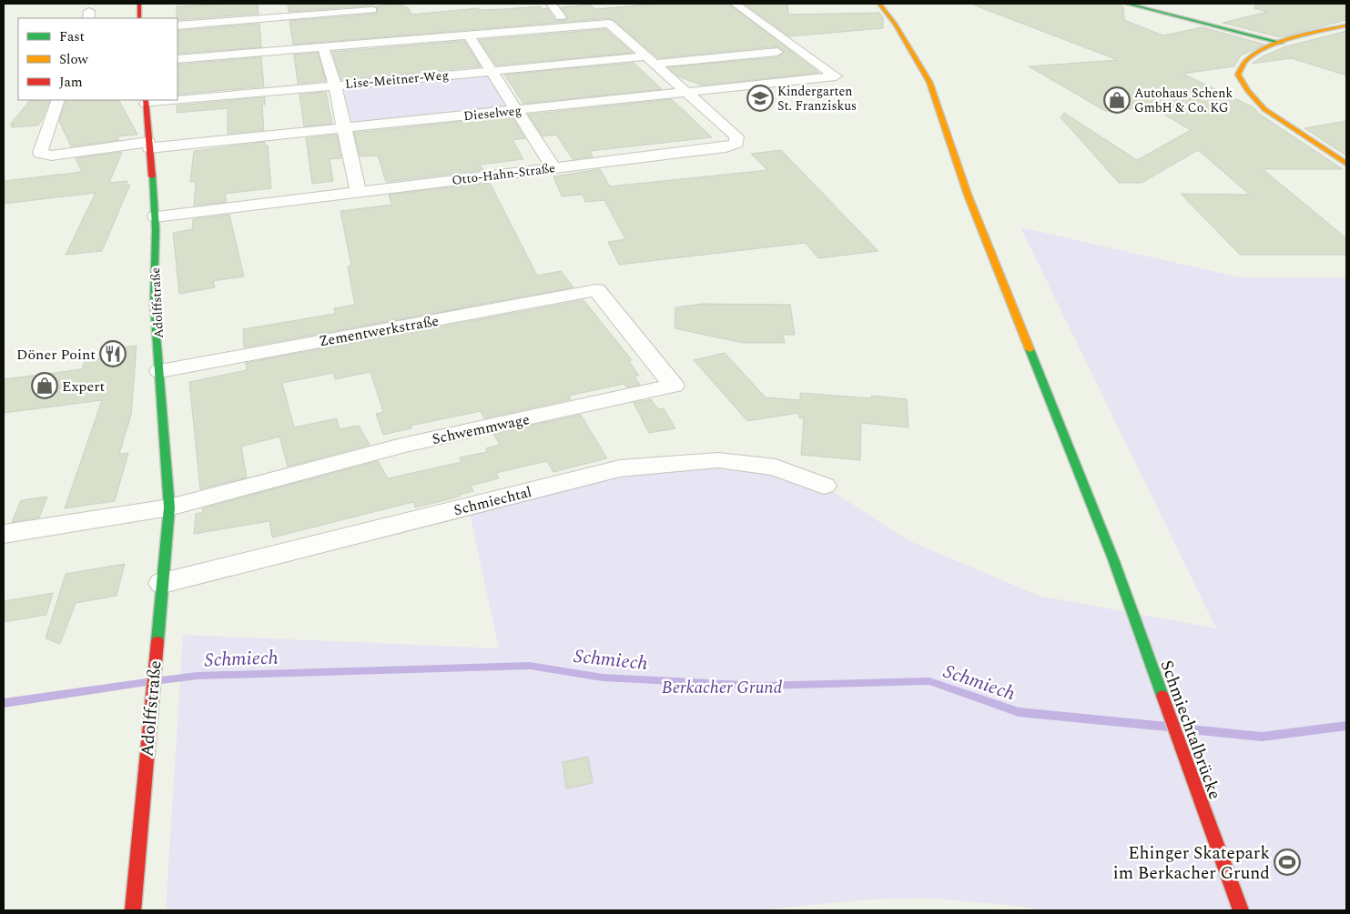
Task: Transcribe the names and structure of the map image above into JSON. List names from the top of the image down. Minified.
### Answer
{"streets":{"street":["Lise-Meitner-Weg","Dieselweg","Otto-Hahn-Straße","Adolffstraße","Zementwerkstraße","Schwemmwage","Schmiechtal","Schmiechtalbrücke"]},"crossings":[["Lise-Meitner-Weg","Otto-Hahn-Straße"],["Dieselweg","Otto-Hahn-Straße"],["Dieselweg","Adolffstraße"],["Otto-Hahn-Straße","Adolffstraße"],["Adolffstraße","Zementwerkstraße"],["Adolffstraße","Schwemmwage"],["Adolffstraße","Schmiechtal"],["Zementwerkstraße","Schwemmwage"]],"water":["Schmiech"],"parks":["Berkacher Grund"],"places":{"school or university":["Kindergarten St. Franziskus"],"shop":["Autohaus Schenk GmbH & Co. KG","Expert"],"restaurant":["Döner Point"],"sports":["Ehinger Skatepark im Berkacher Grund"]},"legend":["Fast","Slow","Jam"]}
